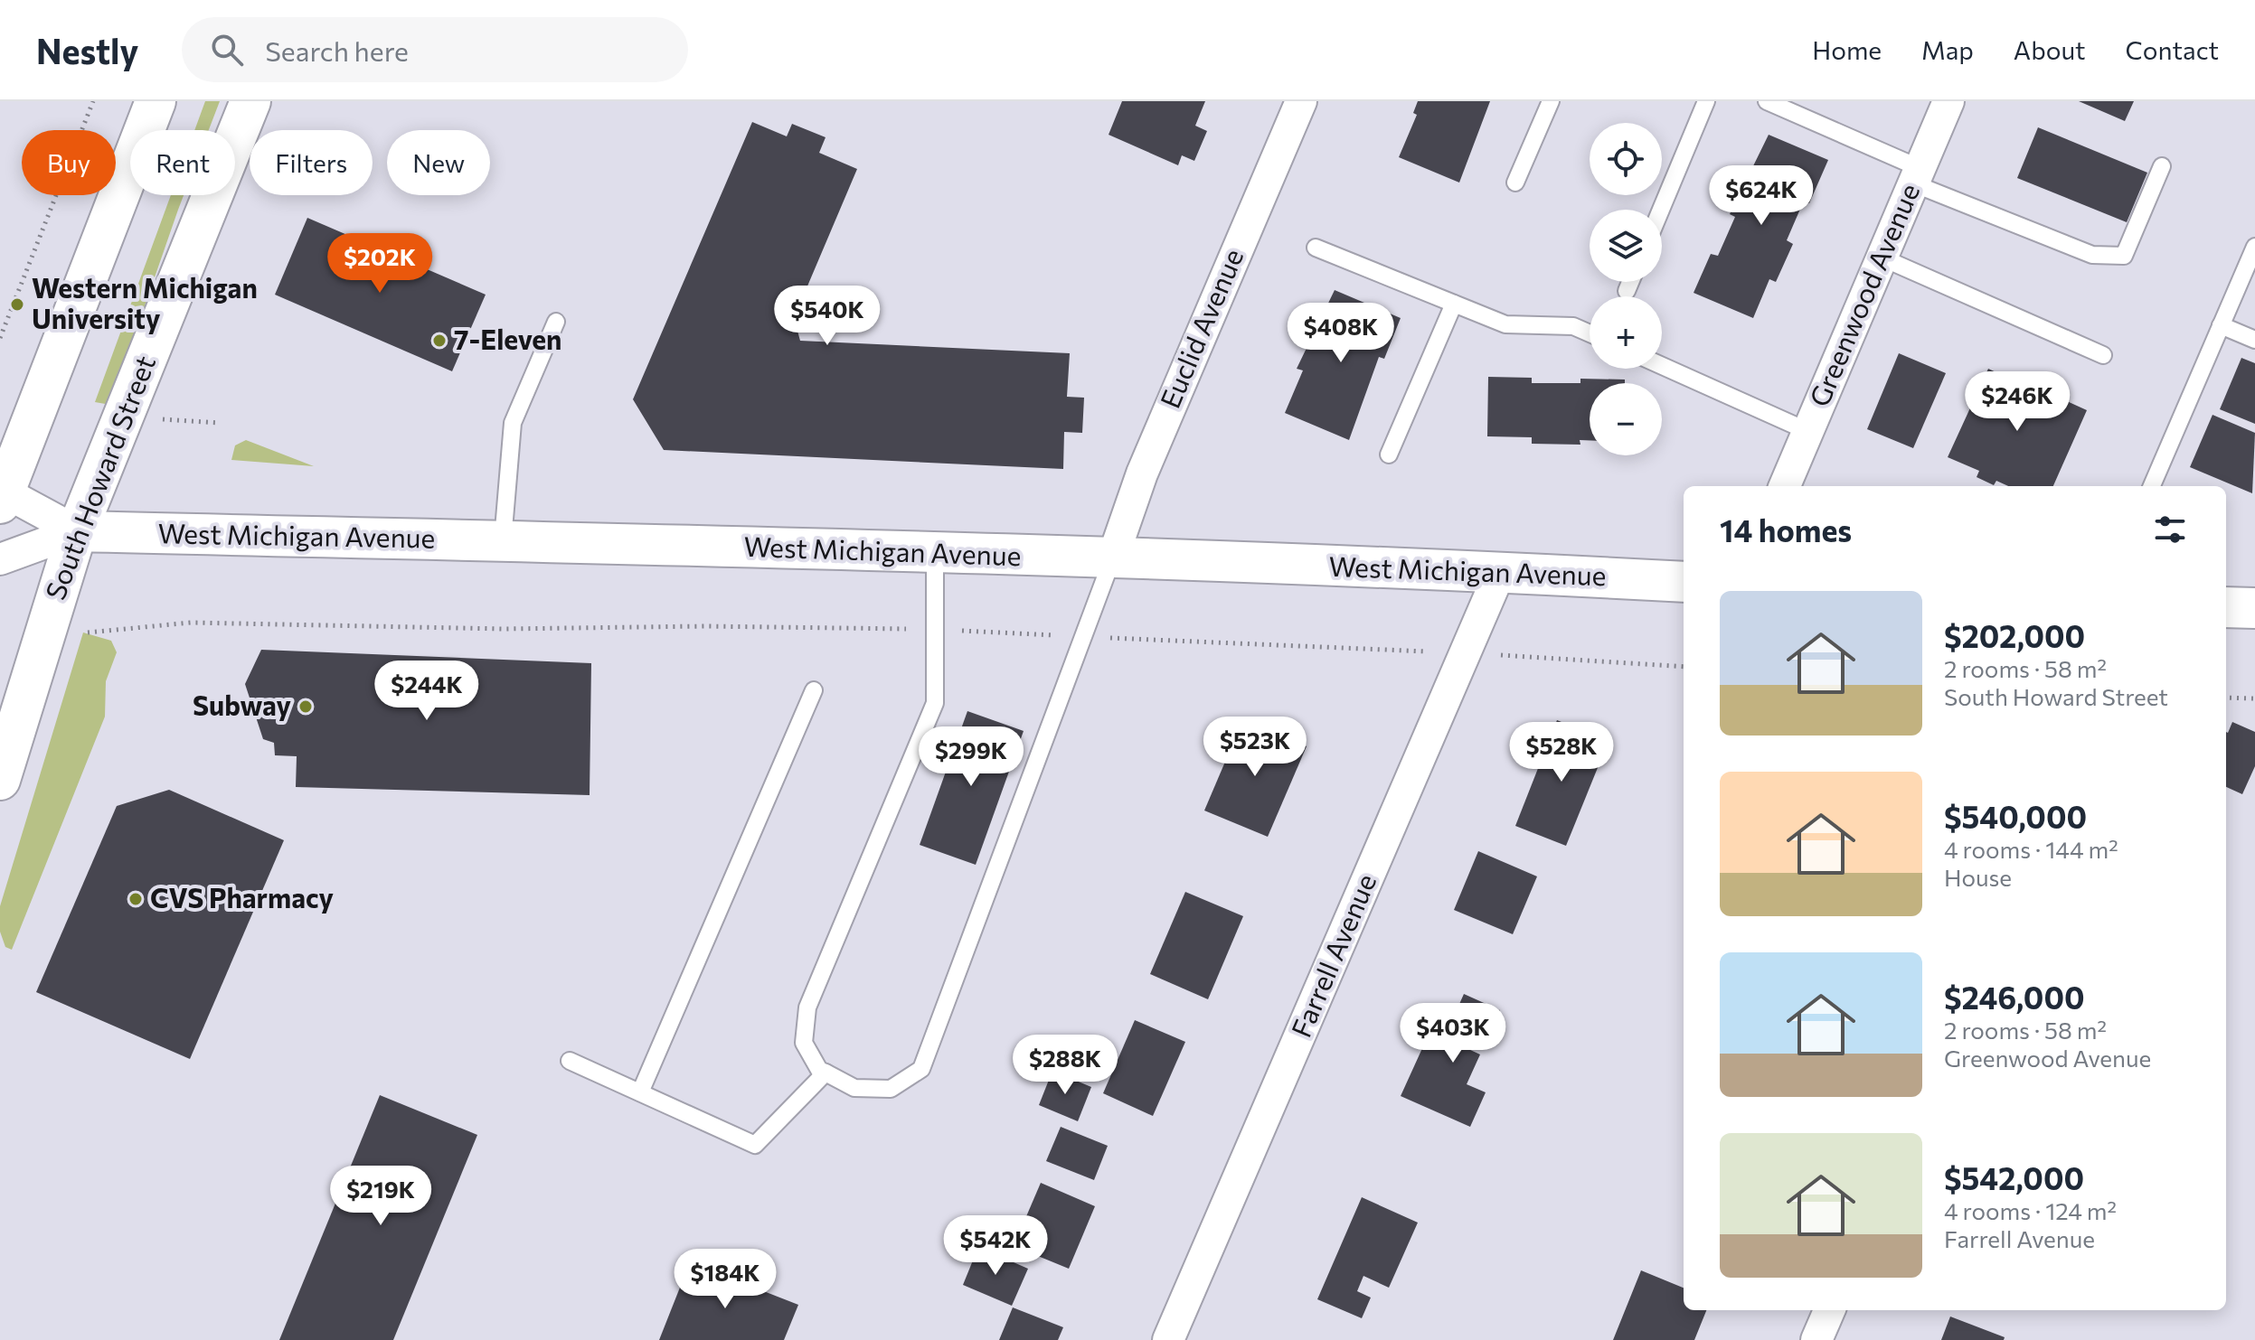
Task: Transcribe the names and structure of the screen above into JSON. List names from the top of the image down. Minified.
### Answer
{"streets":{"street":["Greenwood Avenue","Euclid Avenue","South Howard Street","West Michigan Avenue","Farrell Avenue"]},"crossings":[["Euclid Avenue","West Michigan Avenue"],["South Howard Street","West Michigan Avenue"],["West Michigan Avenue","Farrell Avenue"]],"places":["Western Michigan University","7-Eleven","Subway","CVS Pharmacy"],"page":{"header":"Nestly","search":"Search here","nav":["Home","Map","About","Contact"],"map_buttons":["+","−"],"chip":["Buy","Rent","Filters","New"],"price":["$624K","$202K","$540K","$408K","$246K","$244K","$523K","$528K","$299K","$403K","$288K","$219K","$542K","$184K"],"heading":"14 homes","list":[{"name":"$202,000","note":"2 rooms · 58 m² · South Howard Street"},{"name":"$540,000","note":"4 rooms · 144 m² · House"},{"name":"$246,000","note":"2 rooms · 58 m² · Greenwood Avenue"},{"name":"$542,000","note":"4 rooms · 124 m² · Farrell Avenue"}]}}
